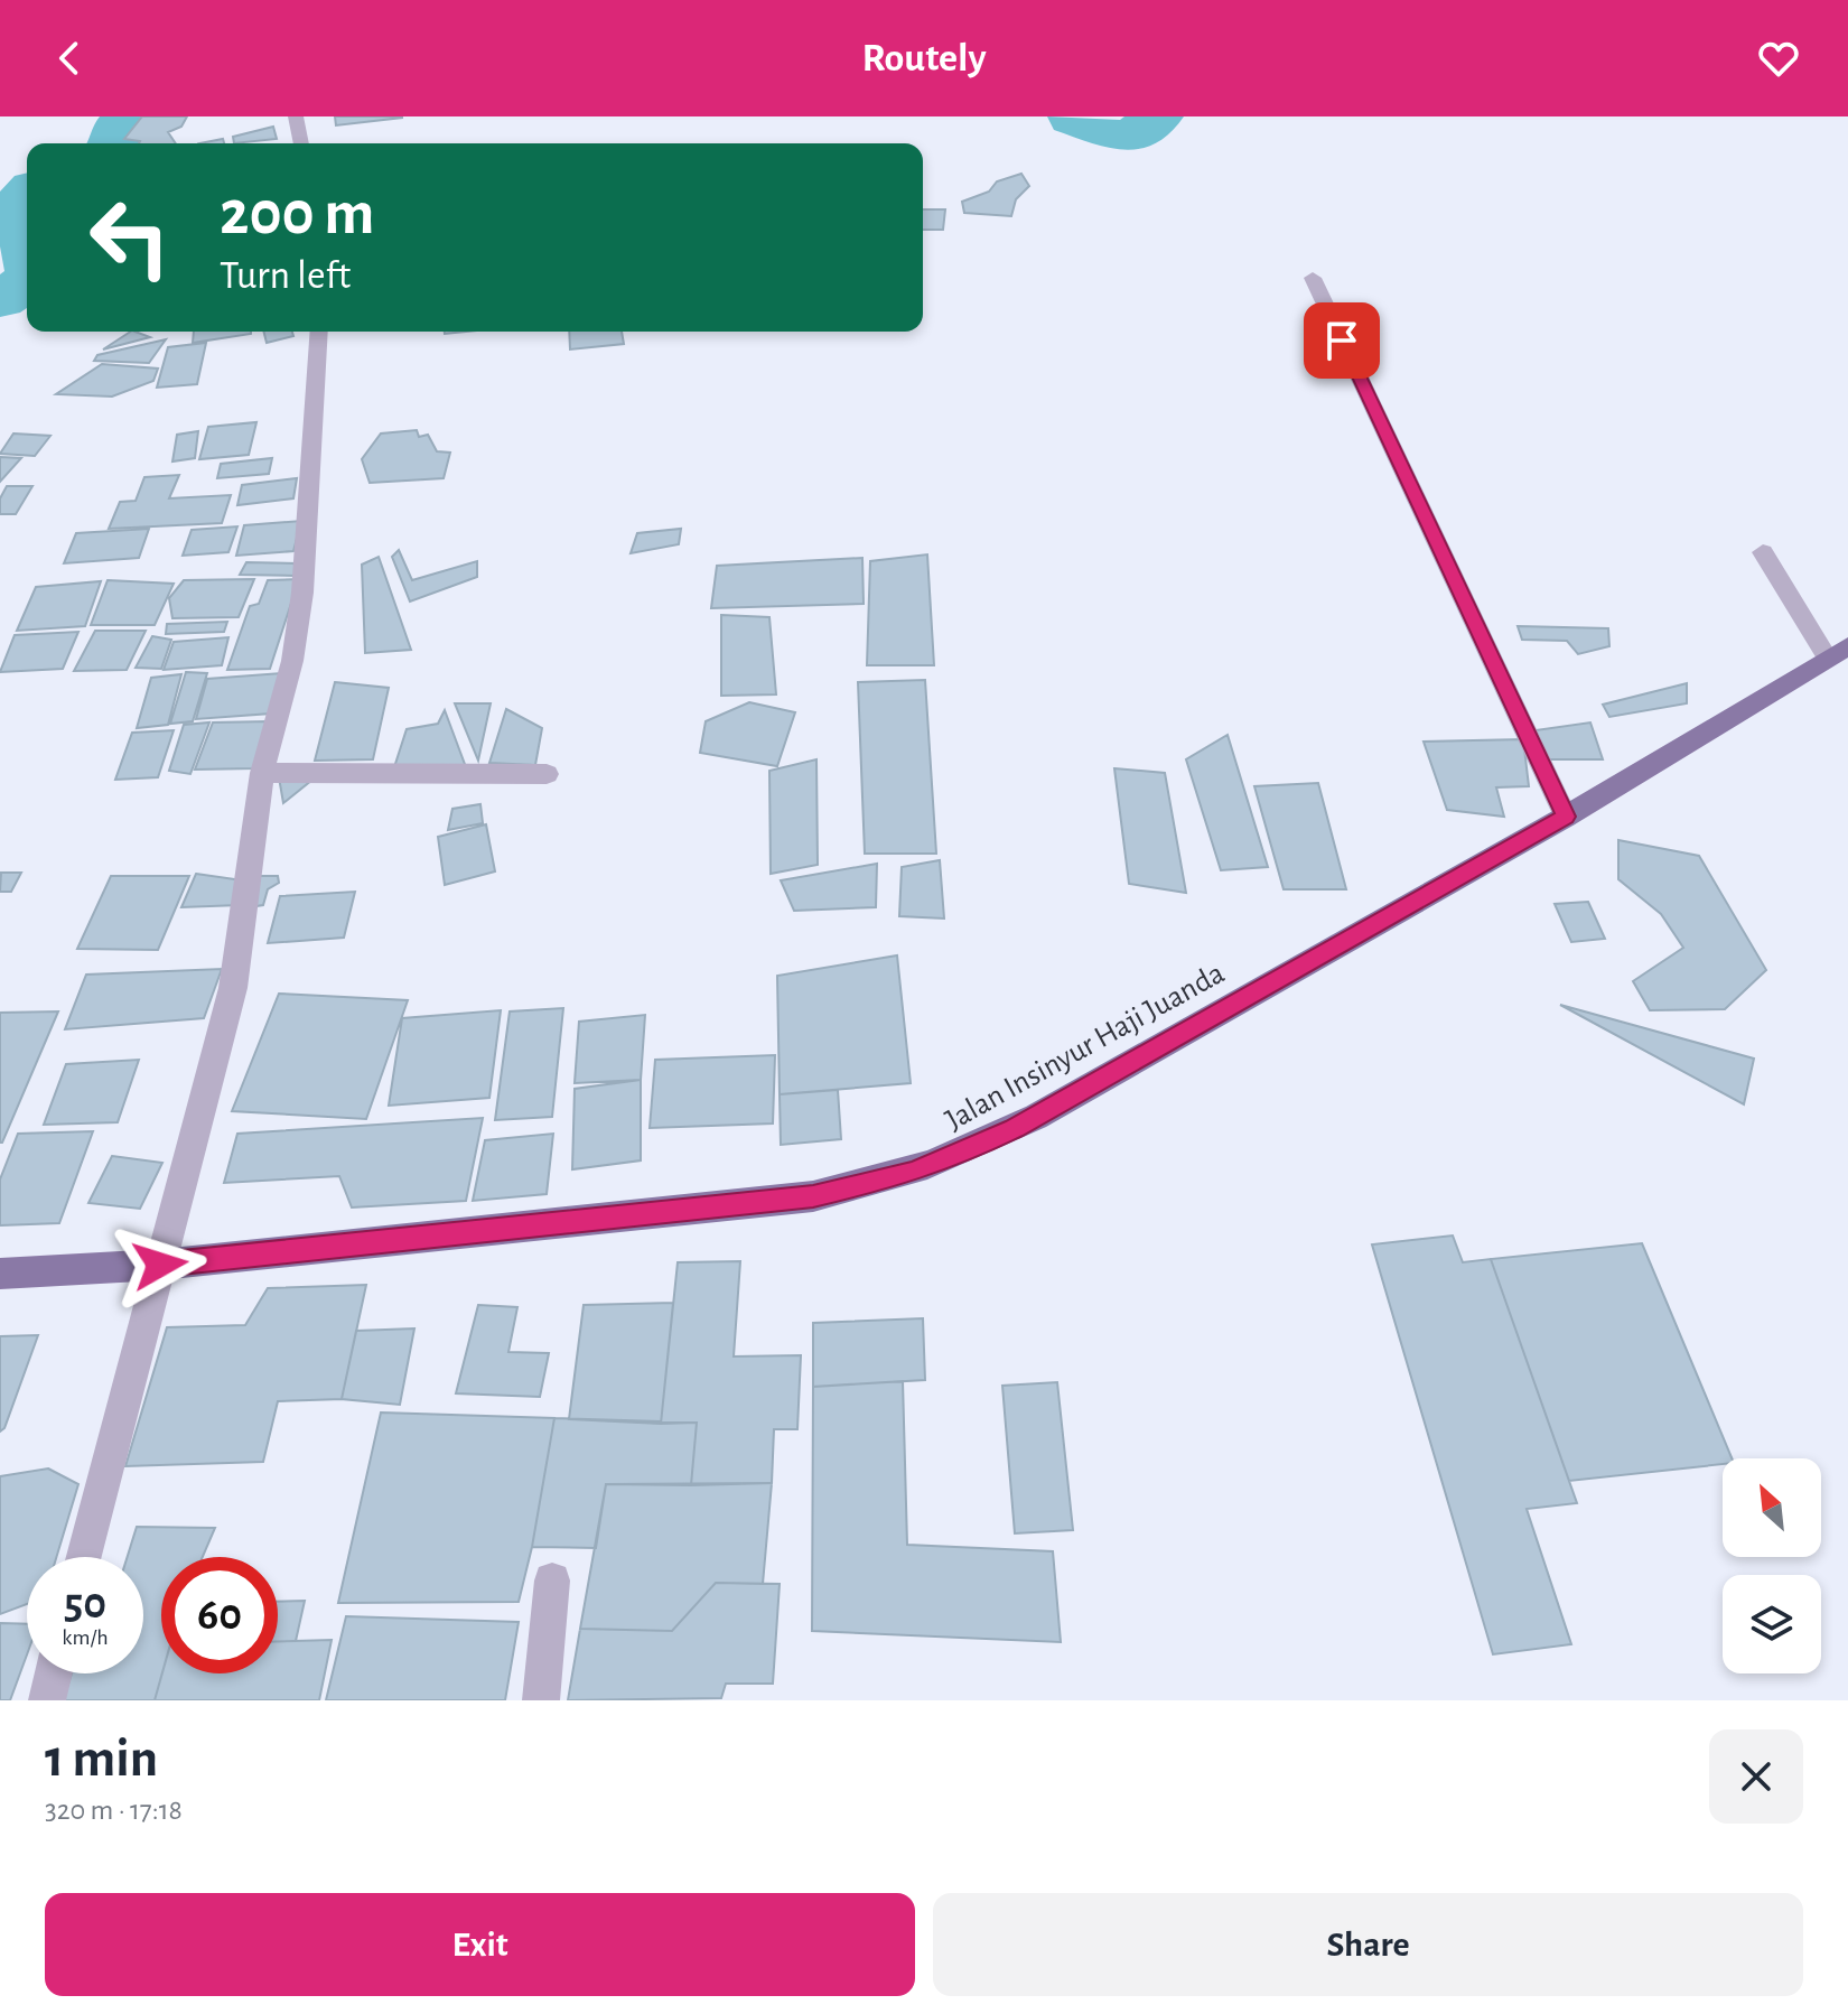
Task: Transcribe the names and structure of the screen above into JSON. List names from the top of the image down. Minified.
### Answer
{"streets":{"main road":["Jalan Insinyur Haji Juanda"]},"north":"top left","page":{"header":"Routely","turn":["200 m","Turn left"],"speed":"50 km/h","limit":"60","heading":["1 min","320 m · 17:18"],"buttons":["Exit","Share"]}}
